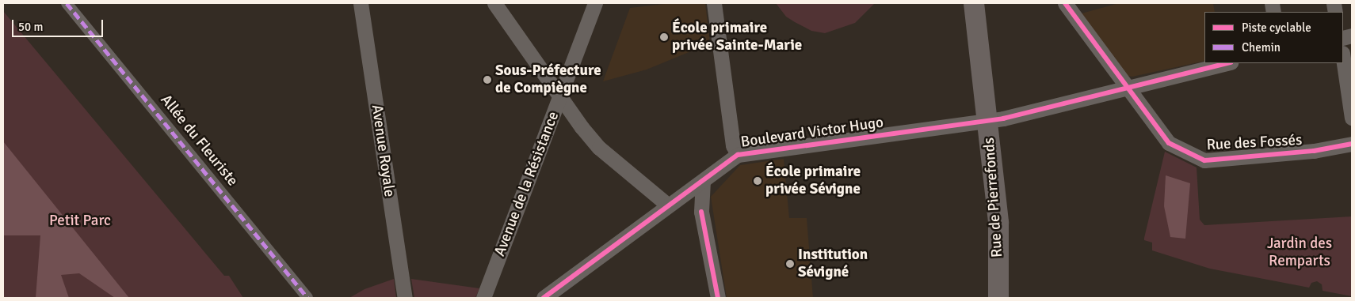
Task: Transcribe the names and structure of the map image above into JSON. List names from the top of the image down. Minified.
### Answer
{"streets":{"main road":["Rue de Pierrefonds"],"street":["Boulevard Victor Hugo","Allée du Fleuriste","Rue des Fossés","Avenue Royale","Avenue de la Résistance"]},"crossings":[["Boulevard Victor Hugo","Rue des Fossés"],["Boulevard Victor Hugo","Rue de Pierrefonds"]],"parks":["Petit Parc","Jardin des Remparts"],"places":["École primaire privée Sainte-Marie","Sous-Préfecture de Compiègne","École primaire privée Sévigne","Institution Sévigné"],"legend":["Piste cyclable","Chemin"],"scale_bar":"50 m"}
